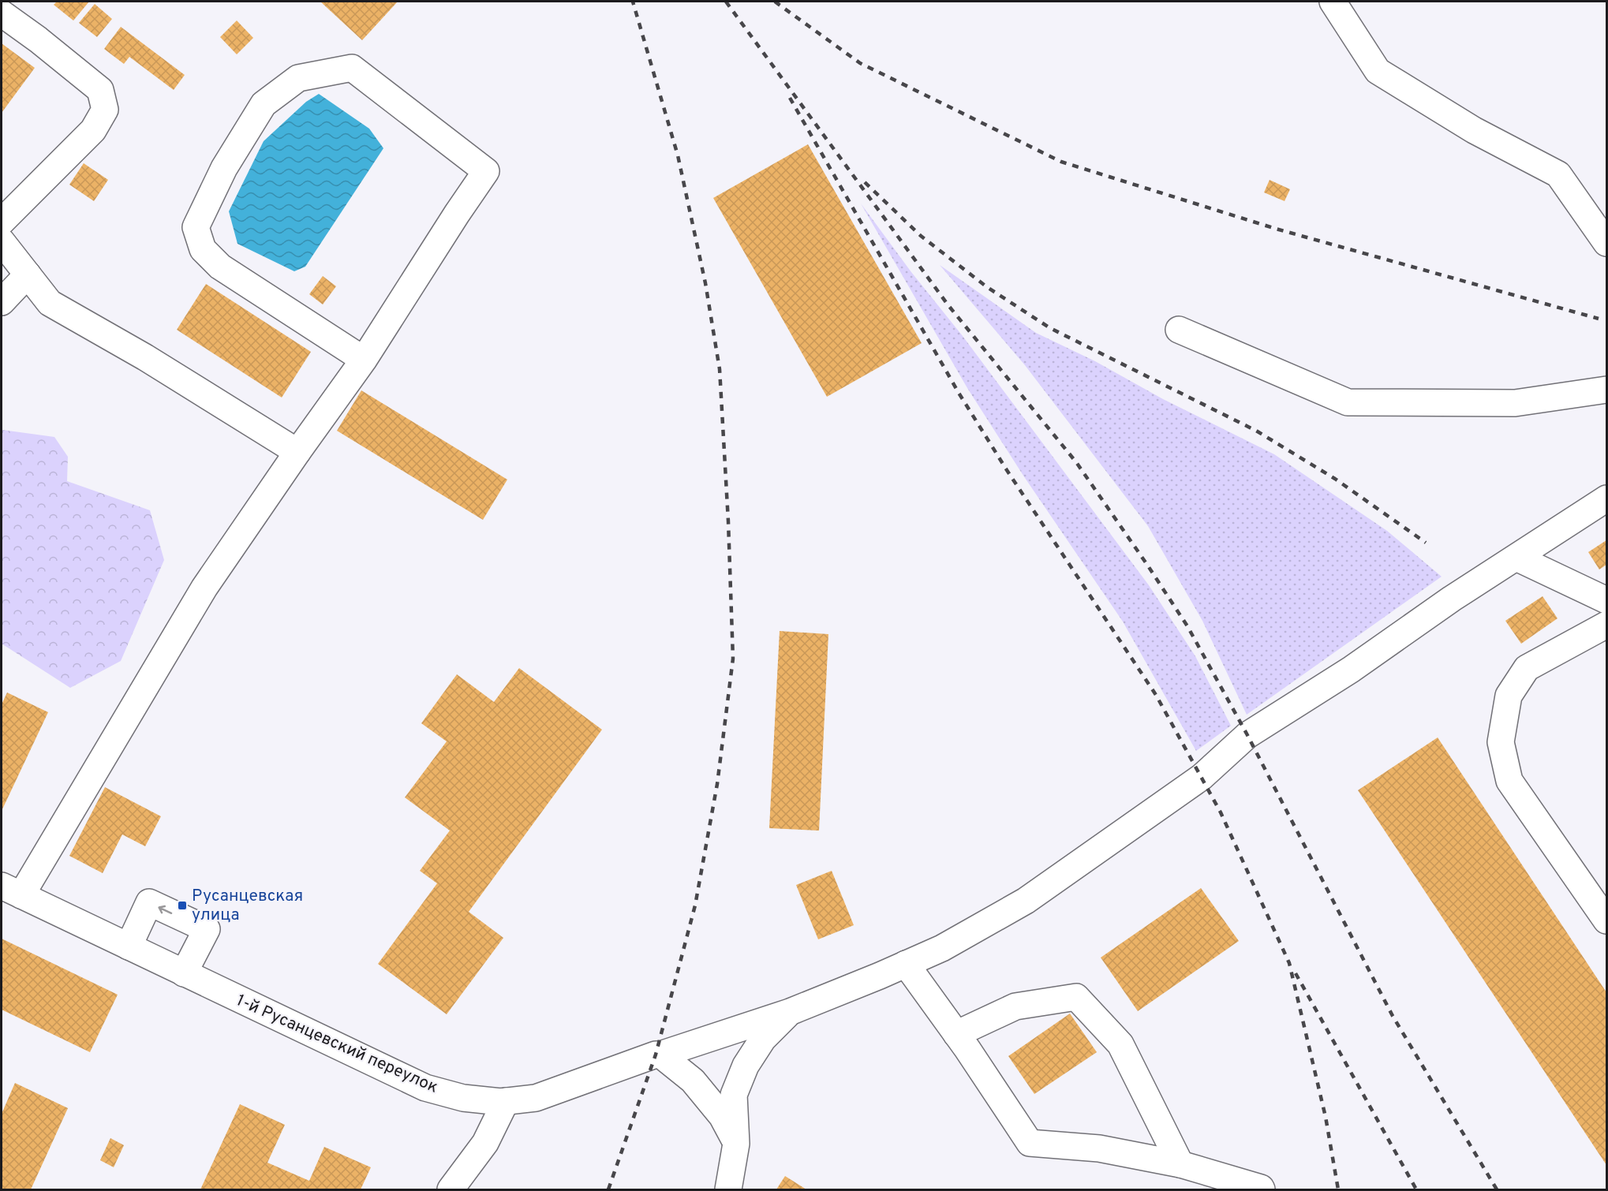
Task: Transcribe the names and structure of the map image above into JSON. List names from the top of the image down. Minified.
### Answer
{"streets":{"street":["1-й Русанцевский переулок"]},"places":{"transit":["Русанцевская улица"]}}
